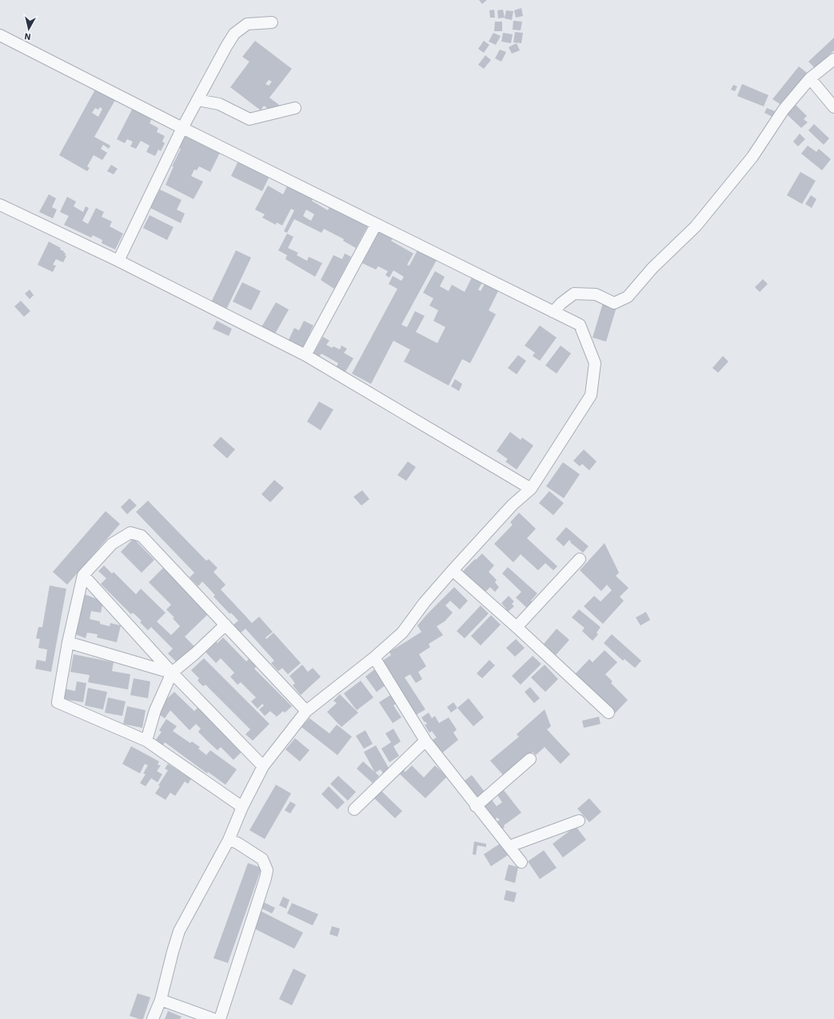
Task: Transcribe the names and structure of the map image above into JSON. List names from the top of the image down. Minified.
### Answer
{"north":"bottom"}
